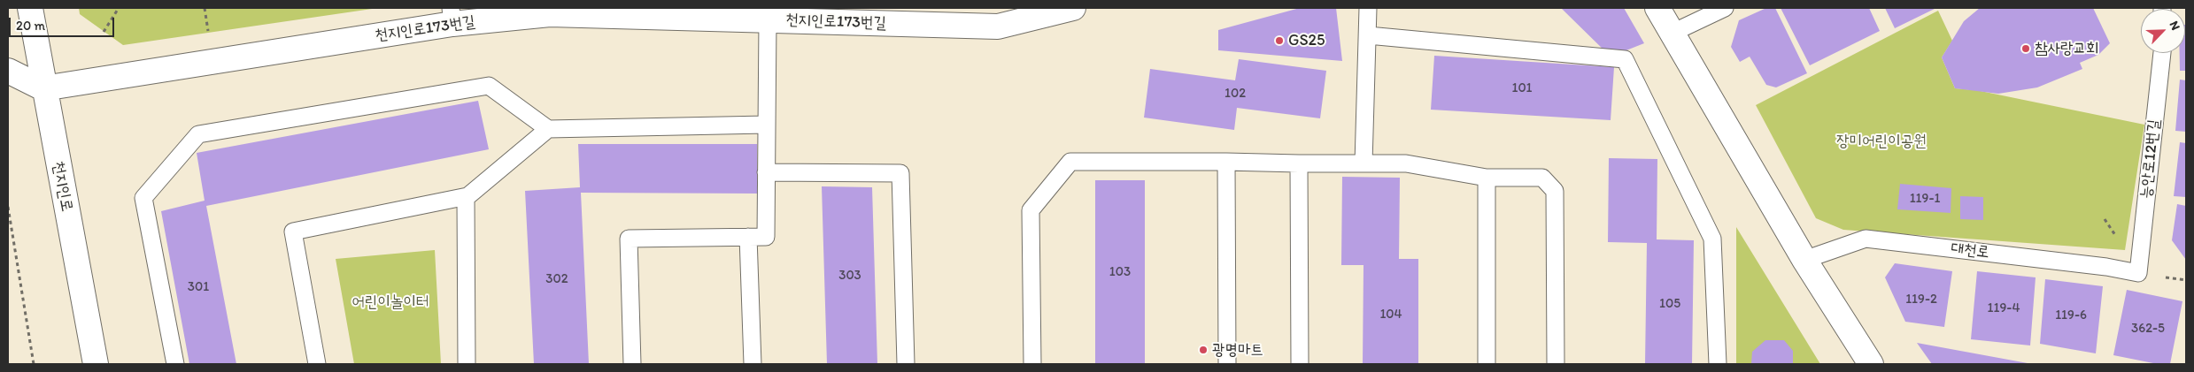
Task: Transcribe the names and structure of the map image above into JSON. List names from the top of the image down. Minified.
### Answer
{"streets":{"street":["천지인로173번길","천지인로"],"lane":["능안로12번길","대천로"]},"crossings":[["천지인로173번길","천지인로"],["능안로12번길","대천로"]],"parks":["장미어린이공원","어린이놀이터"],"places":["GS25","참사랑교회","광명마트"],"house_numbers":["101","102","119-1","103","303","302","301","119-2","105","119-4","104","119-6","362-5"],"scale_bar":"20 m","north":"top right"}
